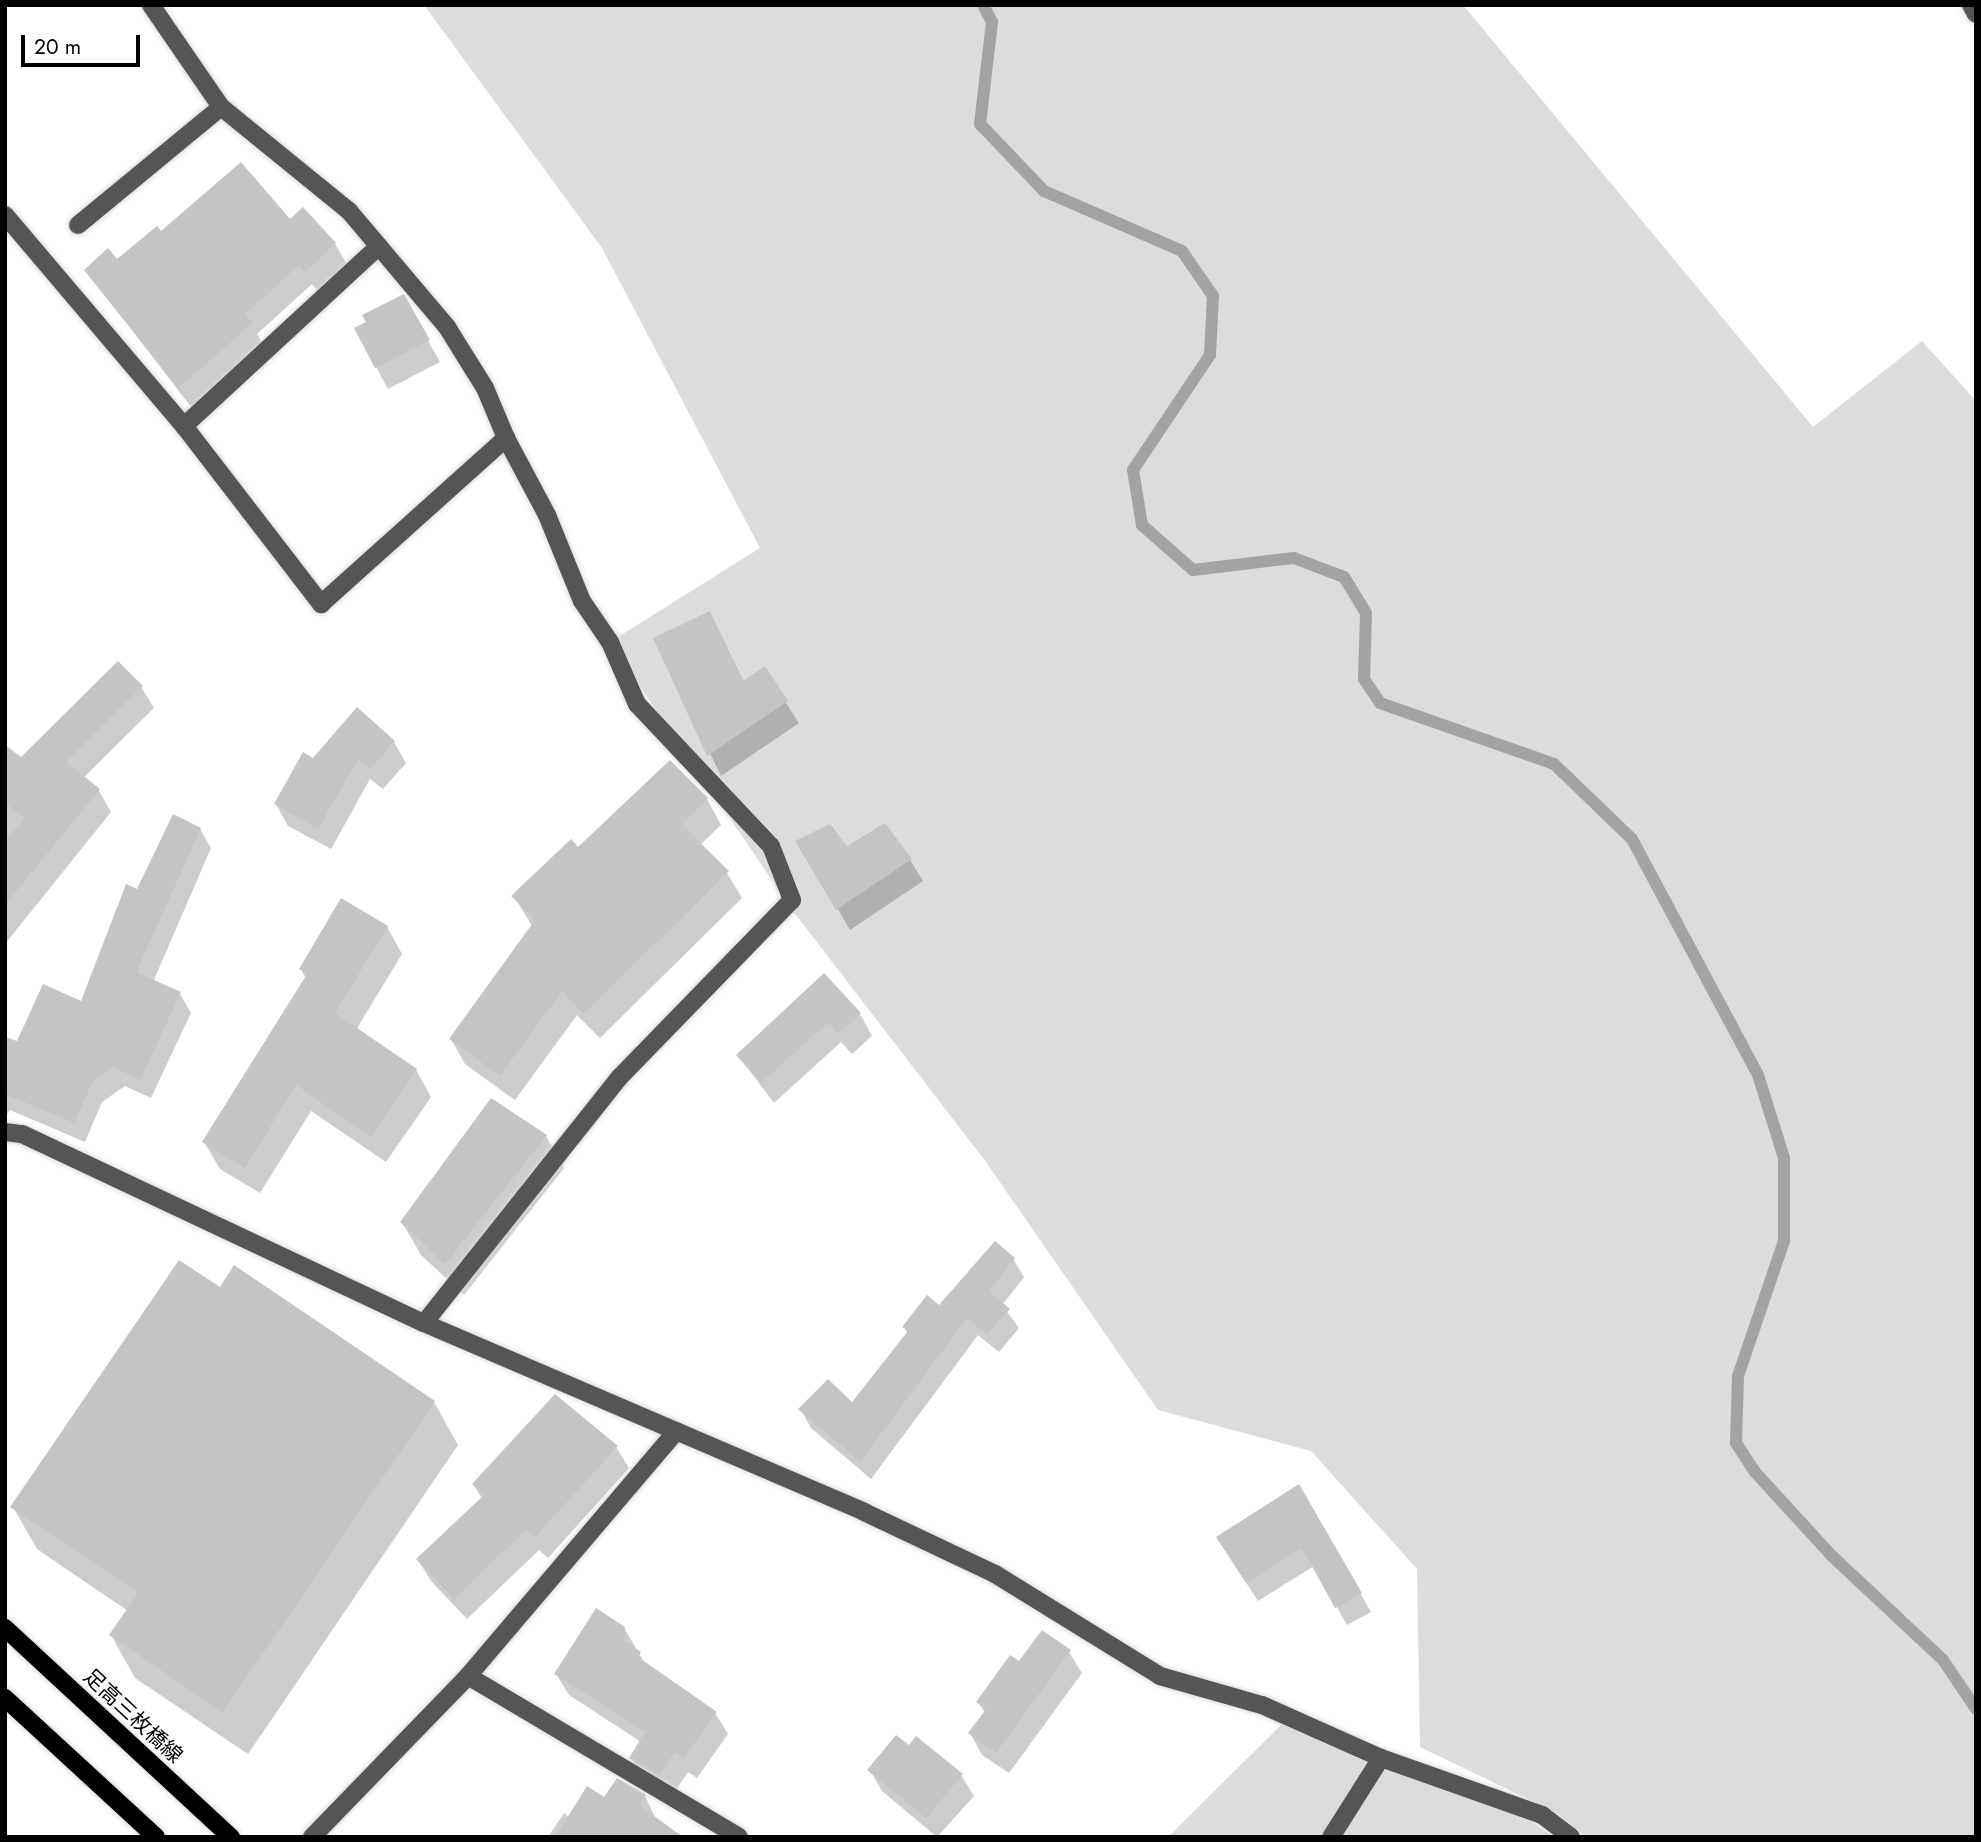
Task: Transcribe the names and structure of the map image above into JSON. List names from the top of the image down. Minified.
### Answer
{"streets":{"main road":["足高三枚橋線"]},"scale_bar":"20 m"}
